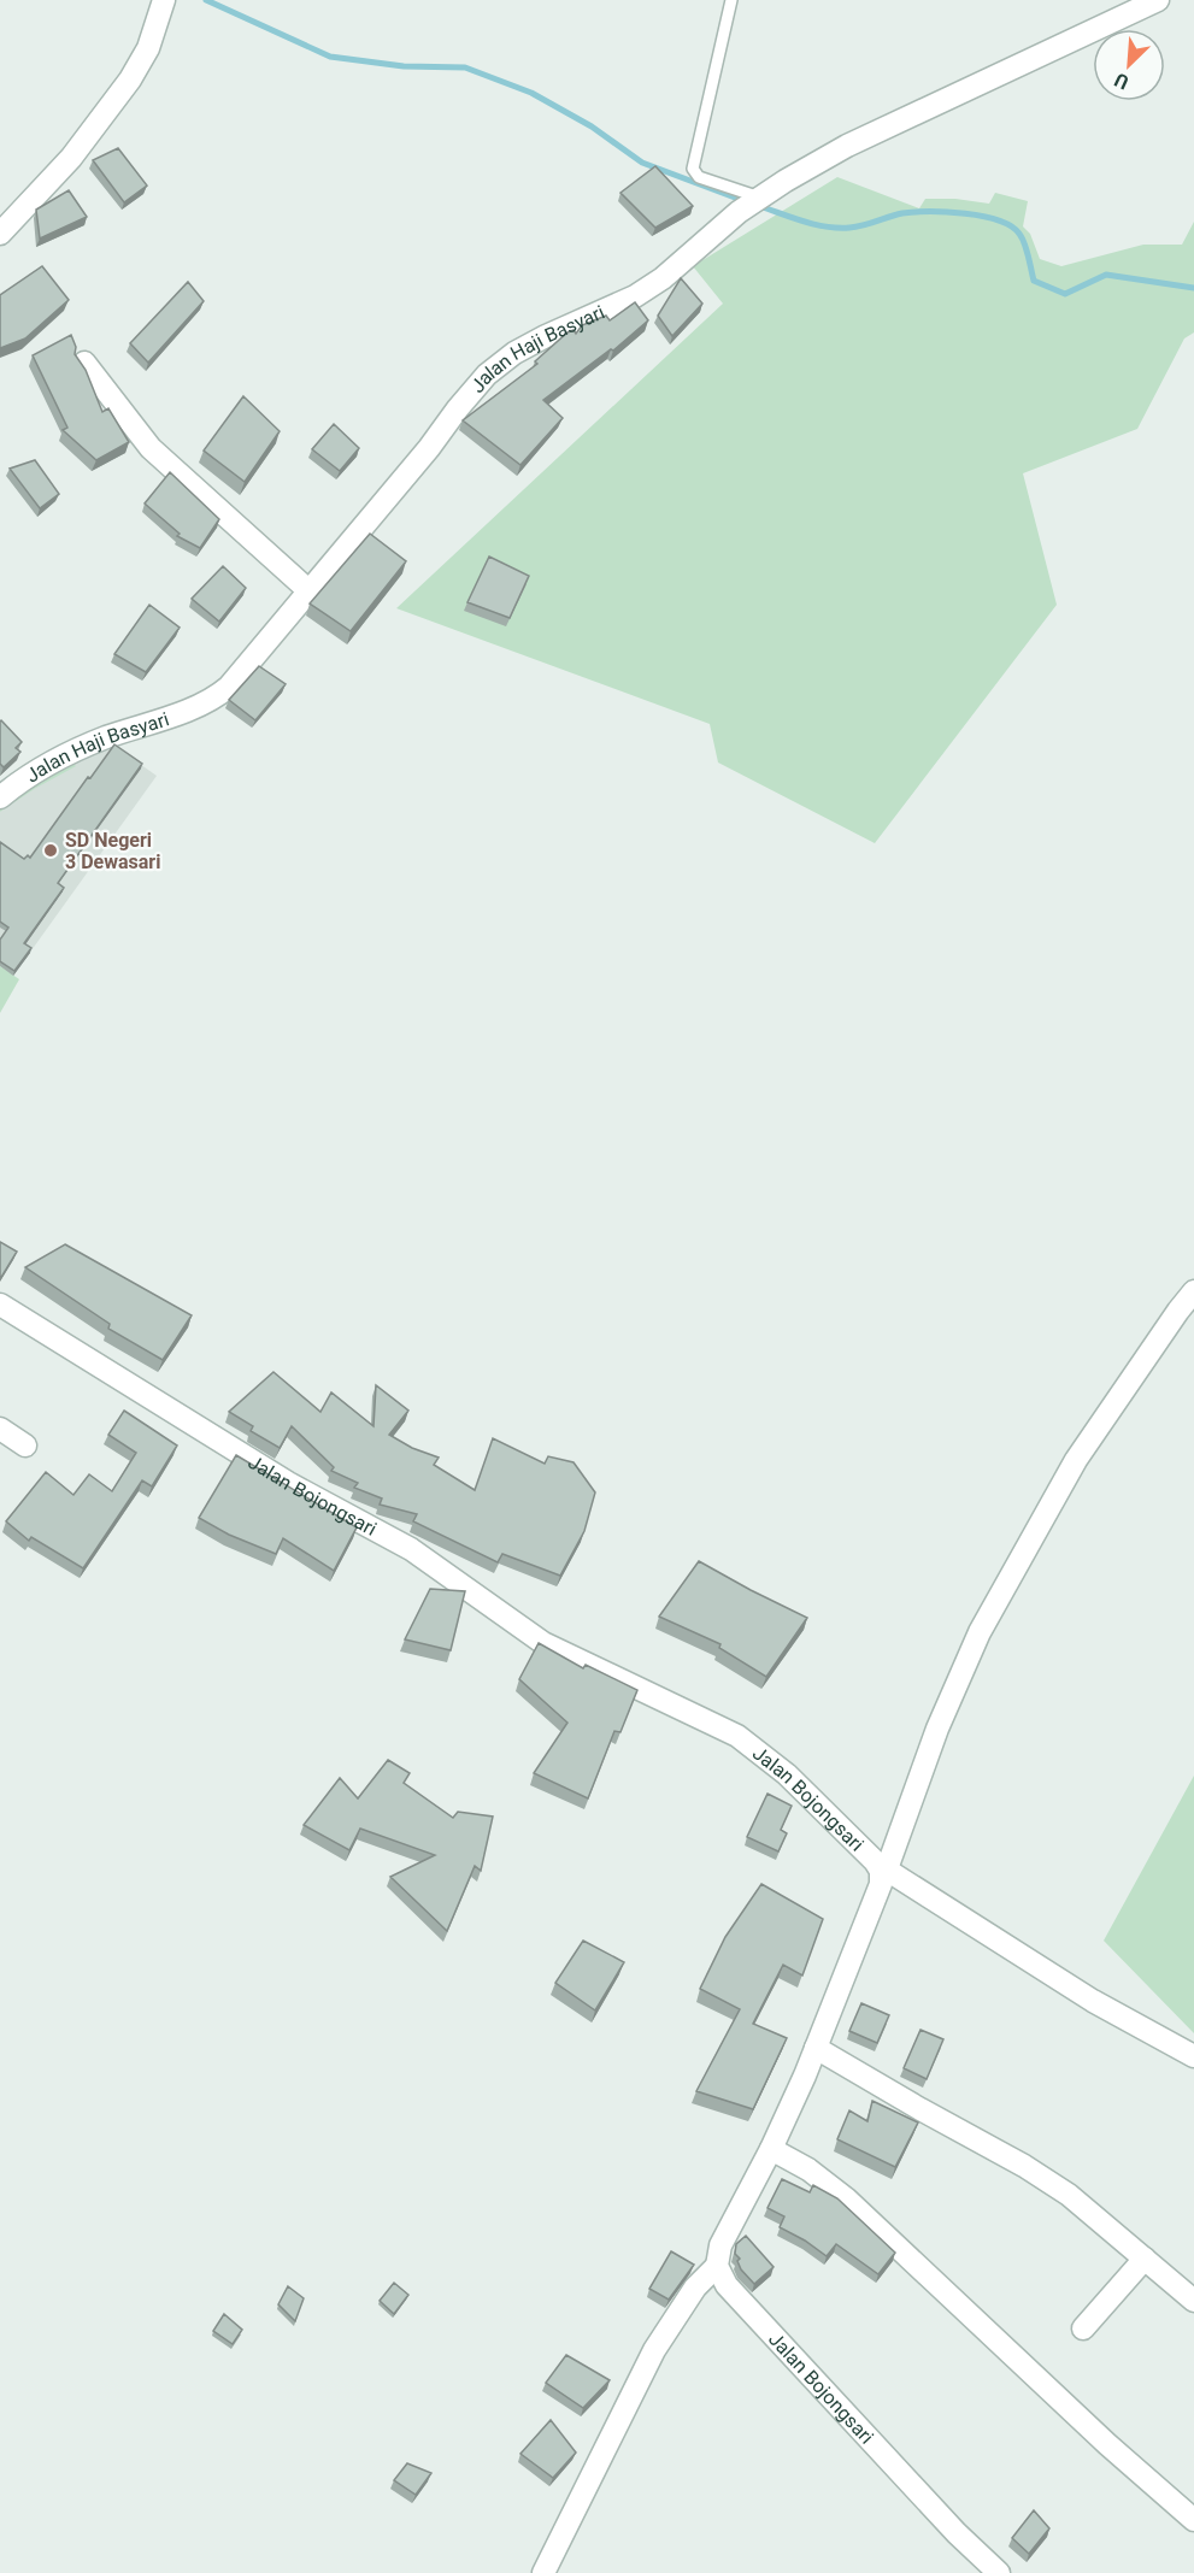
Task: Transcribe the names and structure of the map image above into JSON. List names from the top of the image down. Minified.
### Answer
{"streets":{"street":["Jalan Haji Basyari","Jalan Bojongsari"]},"places":["SD Negeri 3 Dewasari"],"north":"bottom left"}
